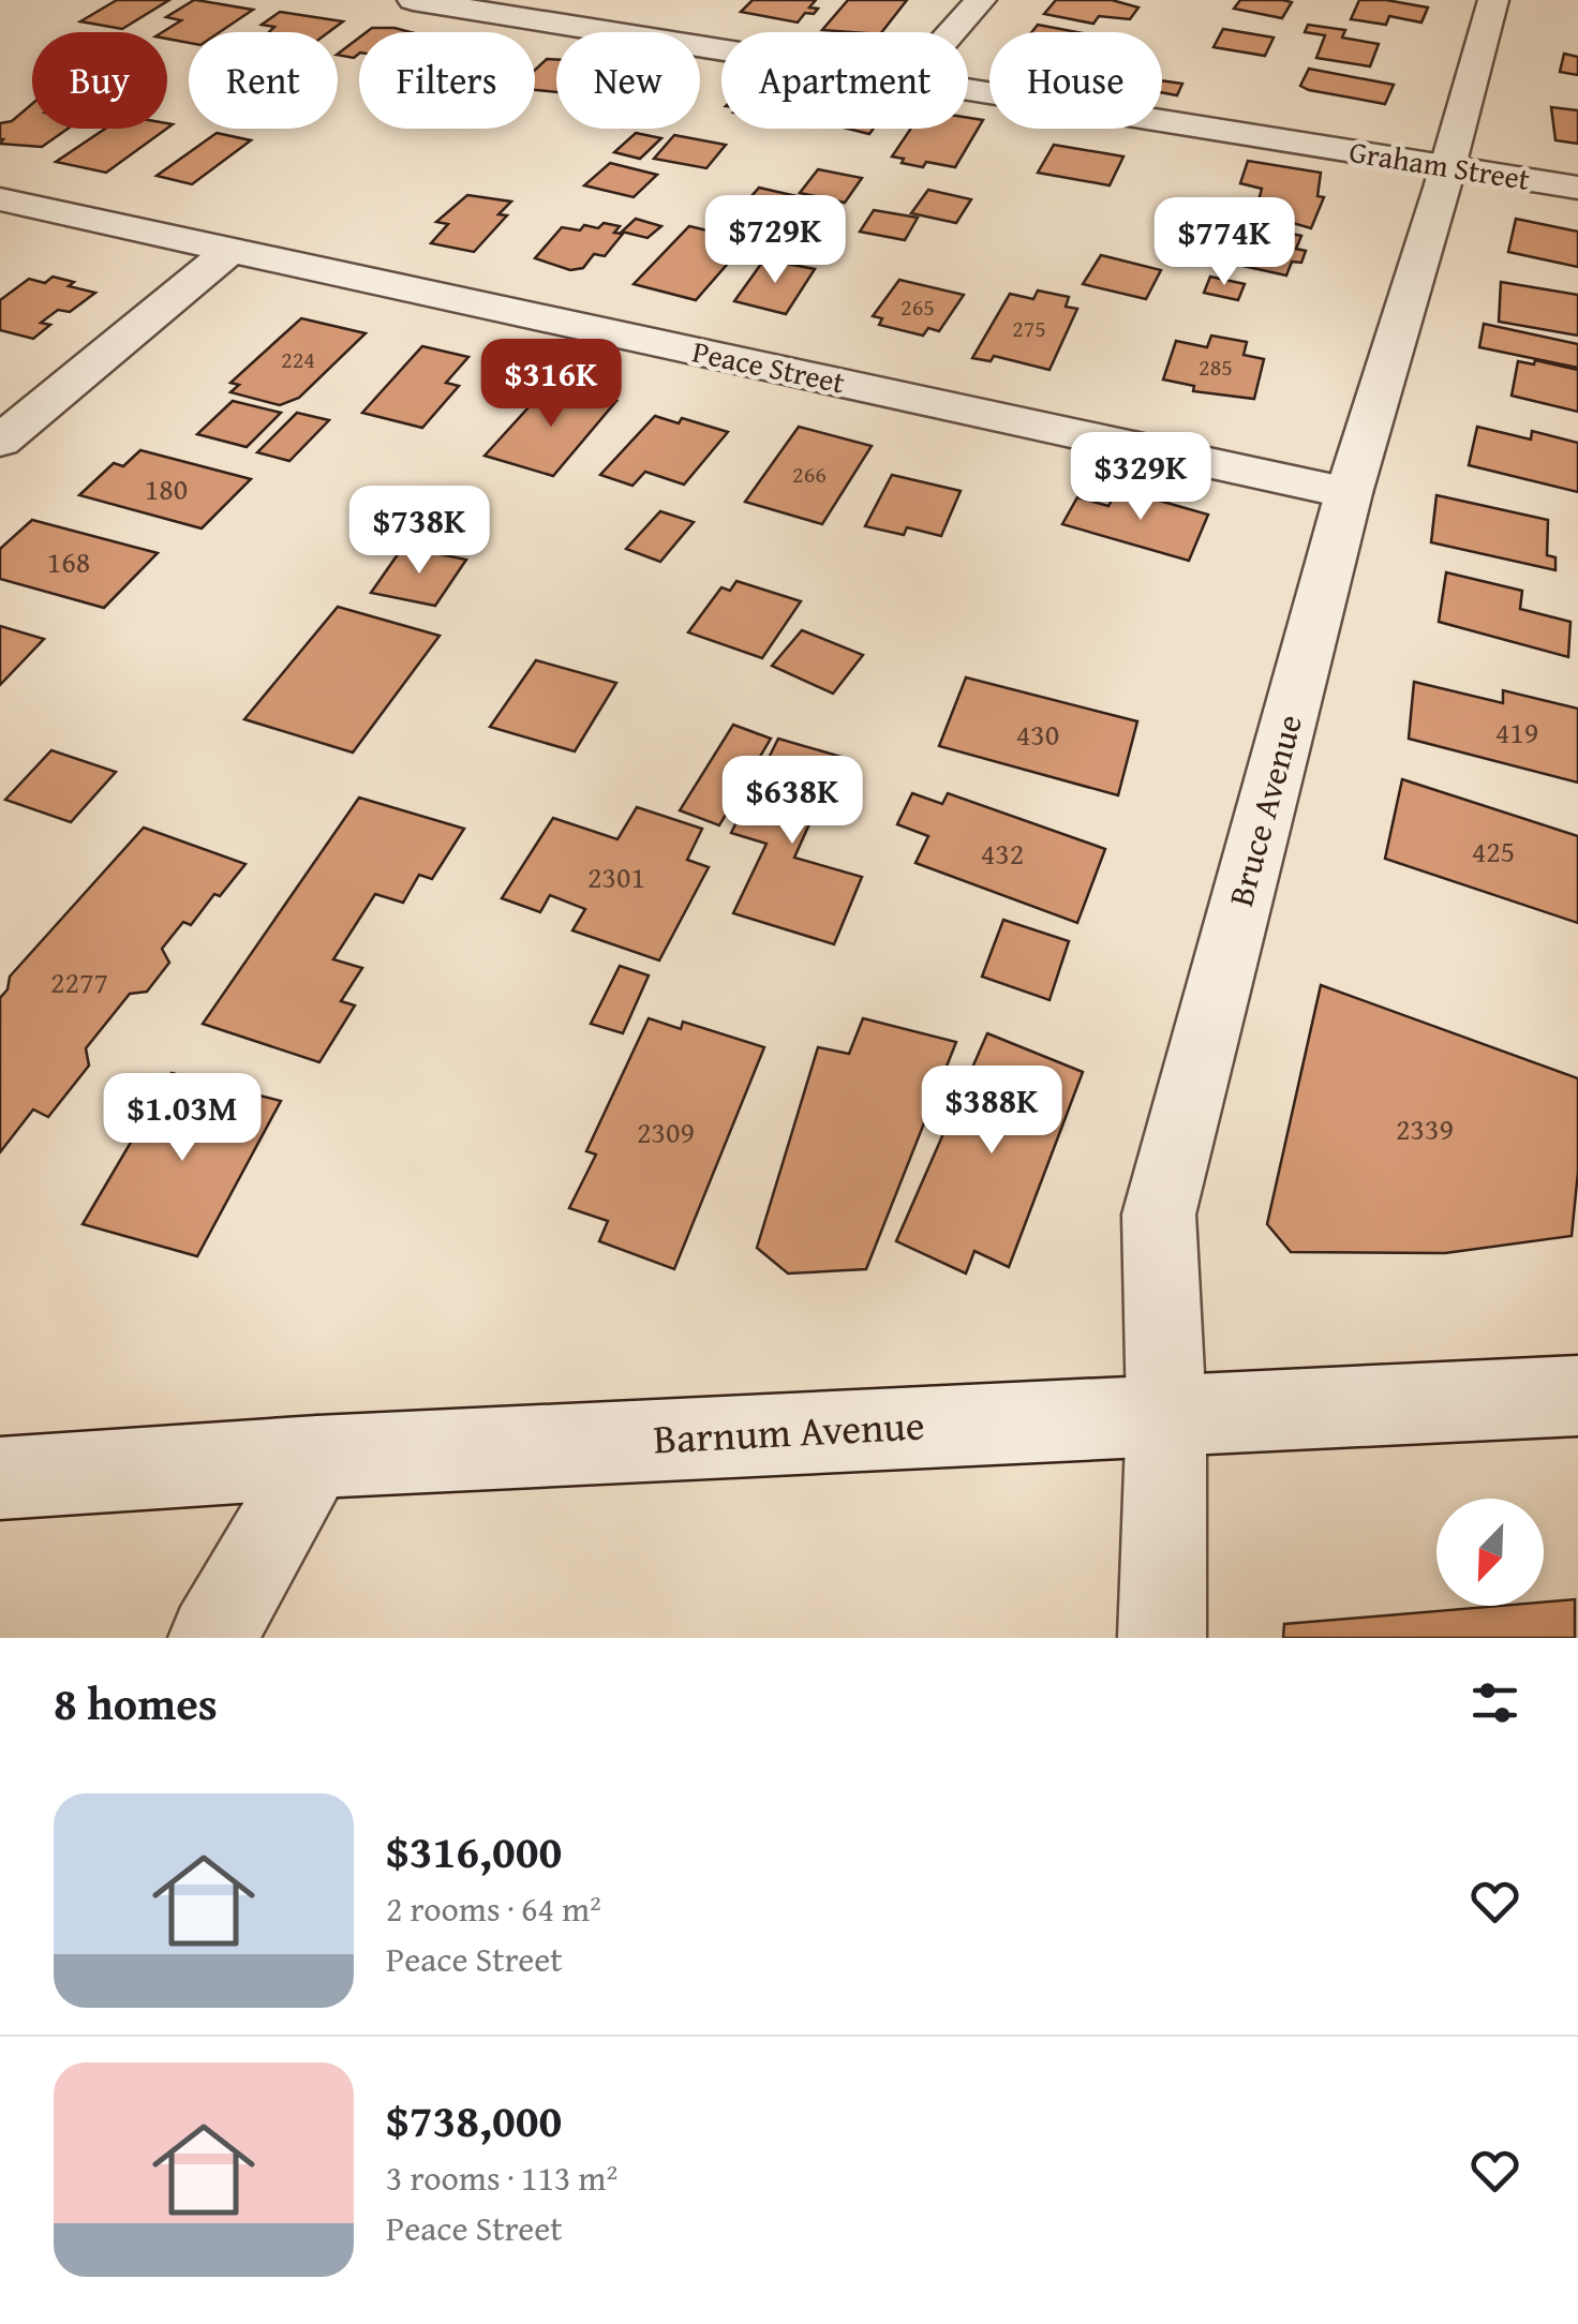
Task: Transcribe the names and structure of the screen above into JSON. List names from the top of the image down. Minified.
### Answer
{"streets":{"street":["Graham Street","Peace Street","Bruce Avenue","Barnum Avenue"]},"crossings":[["Graham Street","Bruce Avenue"],["Peace Street","Bruce Avenue"],["Bruce Avenue","Barnum Avenue"]],"house_numbers":["265","275","224","285","266","180","168","419","430","425","432","2301","2277","2339","2309"],"north":"bottom left","page":{"chip":["Buy","Rent","Filters","New","Apartment","House"],"price":["$729K","$774K","$316K","$329K","$738K","$638K","$388K","$1.03M"],"heading":"8 homes","list":[{"name":"$316,000","note":"2 rooms · 64 m² · Peace Street"},{"name":"$738,000","note":"3 rooms · 113 m² · Peace Street"}]}}
